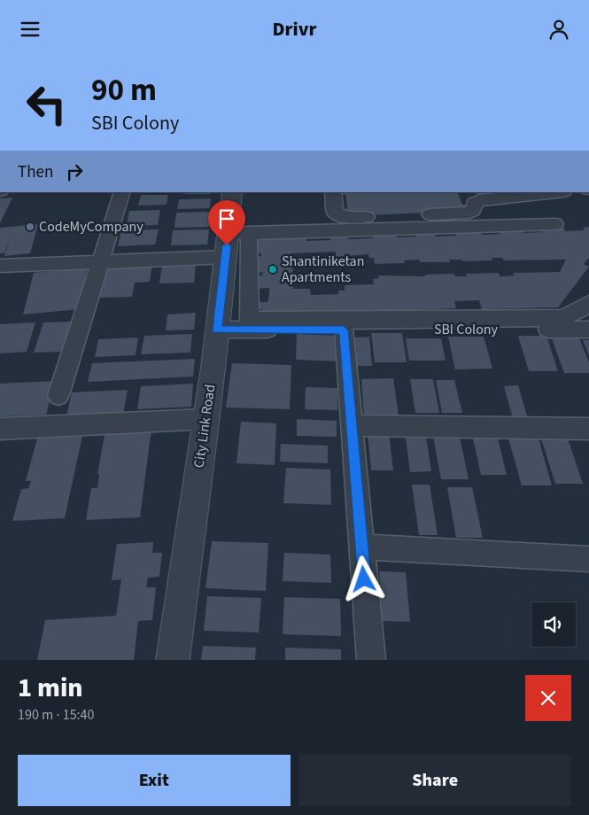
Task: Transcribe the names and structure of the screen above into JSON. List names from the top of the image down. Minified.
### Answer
{"streets":{"street":["SBI Colony","City Link Road"]},"crossings":[["SBI Colony","City Link Road"]],"places":["CodeMyCompany","Shantiniketan Apartments"],"page":{"header":"Drivr","turn":["90 m","SBI Colony"],"then":"Then","heading":["1 min","190 m · 15:40"],"buttons":["Exit","Share"]}}
